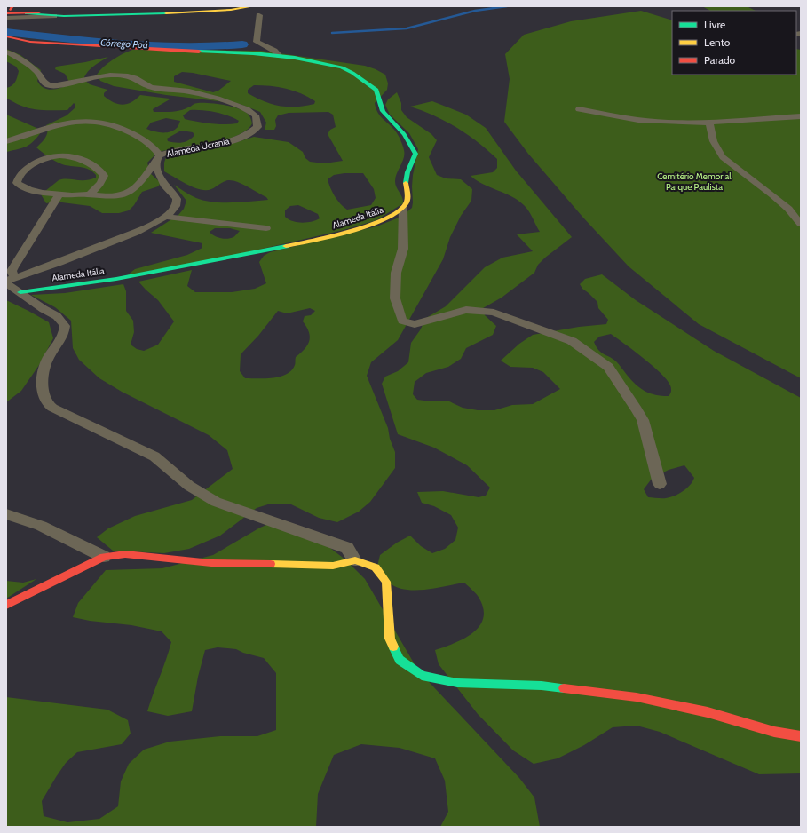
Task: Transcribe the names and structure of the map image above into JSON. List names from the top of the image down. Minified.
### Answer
{"streets":{"main road":["Alameda Itália"],"street":["Alameda Ucrania"]},"water":["Córrego Poá"],"parks":["Cemitério Memorial Parque Paulista"],"legend":["Livre","Lento","Parado"]}
